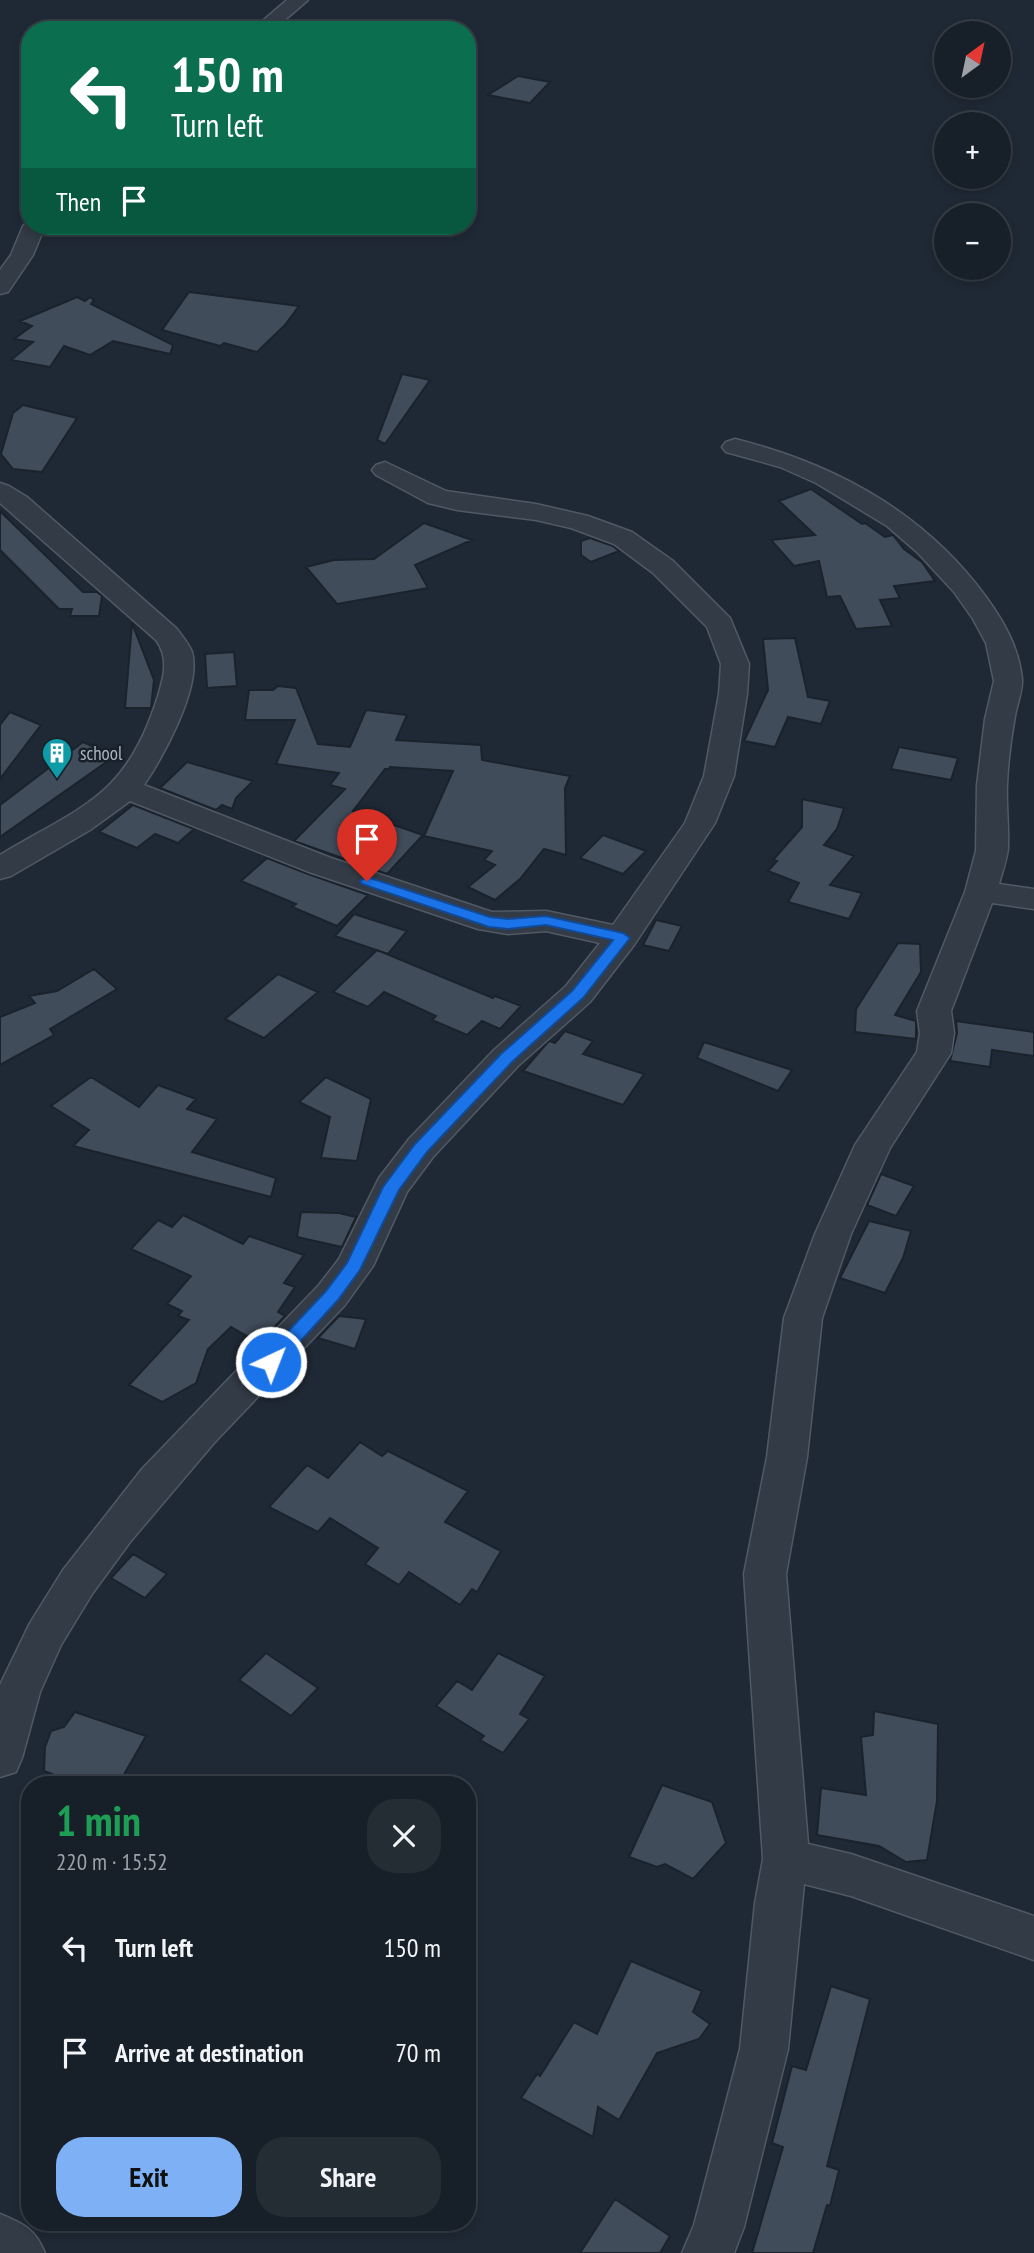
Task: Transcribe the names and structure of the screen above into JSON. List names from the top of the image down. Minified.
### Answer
{"places":{"building":["school"]},"north":"top right","page":{"map_buttons":["+","−"],"turn":["150 m","Turn left"],"then":"Then","heading":["1 min","220 m · 15:52"],"list":[{"name":"Turn left","value":"150 m"},{"name":"Arrive at destination","value":"70 m"}],"buttons":["Exit","Share"]}}
